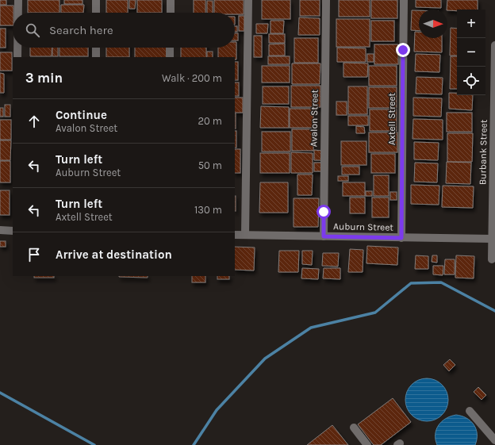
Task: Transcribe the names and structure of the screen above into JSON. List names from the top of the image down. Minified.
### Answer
{"streets":{"street":["Avalon Street","Axtell Street","Burbank Street","Auburn Street"]},"crossings":[["Avalon Street","Auburn Street"],["Axtell Street","Auburn Street"],["Burbank Street","Auburn Street"]],"north":"right","page":{"map_buttons":["+","−"],"search":"Search here","heading":["3 min","Walk · 200 m"],"list":[["Continue","Avalon Street","20 m"],["Turn left","Auburn Street","50 m"],["Turn left","Axtell Street","130 m"],"Arrive at destination"]}}
